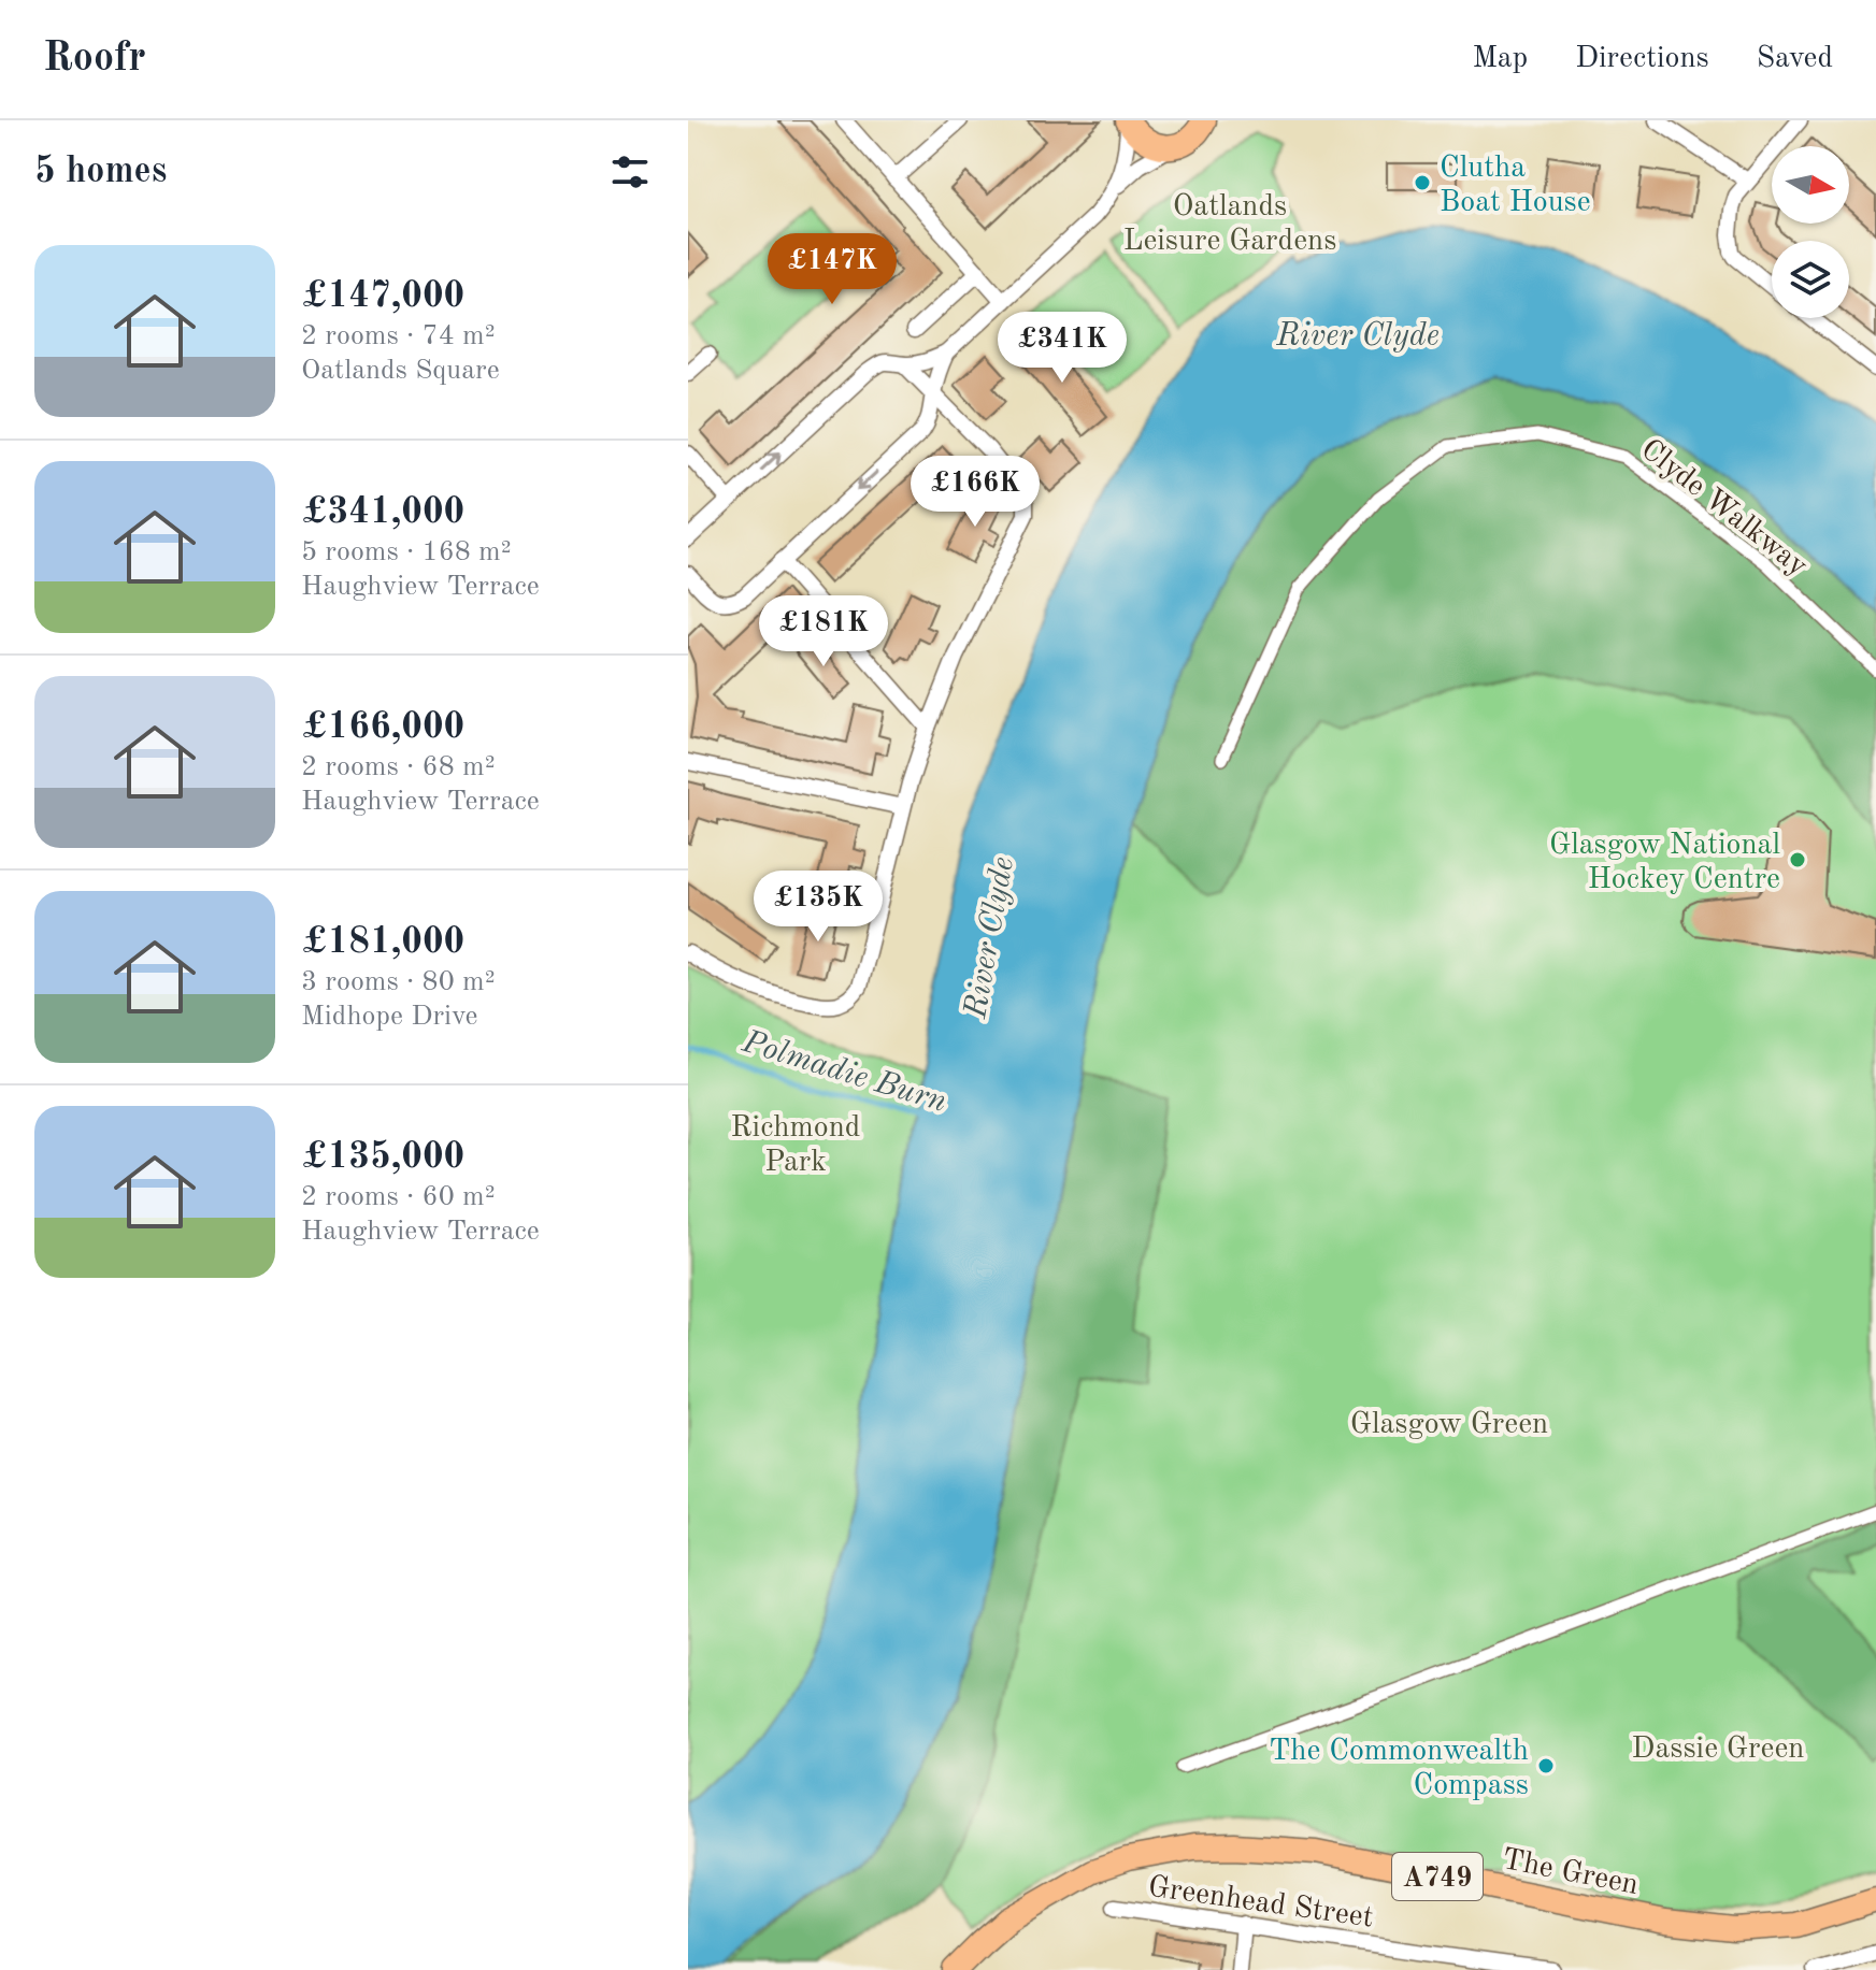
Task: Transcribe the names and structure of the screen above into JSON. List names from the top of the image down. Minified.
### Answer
{"streets":{"main road":["The Green","A749"],"street":["Clyde Walkway","Greenhead Street"]},"water":["River Clyde","Polmadie Burn"],"parks":["Oatlands Leisure Gardens","Richmond Park","Glasgow Green","Dassie Green"],"places":["Clutha Boat House","Glasgow National Hockey Centre","The Commonwealth Compass"],"north":"right","page":{"header":"Roofr","nav":["Map","Directions","Saved"],"heading":"5 homes","list":[{"name":"£147,000","note":"2 rooms · 74 m² · Oatlands Square"},{"name":"£341,000","note":"5 rooms · 168 m² · Haughview Terrace"},{"name":"£166,000","note":"2 rooms · 68 m² · Haughview Terrace"},{"name":"£181,000","note":"3 rooms · 80 m² · Midhope Drive"},{"name":"£135,000","note":"2 rooms · 60 m² · Haughview Terrace"}],"price":["£147K","£341K","£166K","£181K","£135K"]}}
